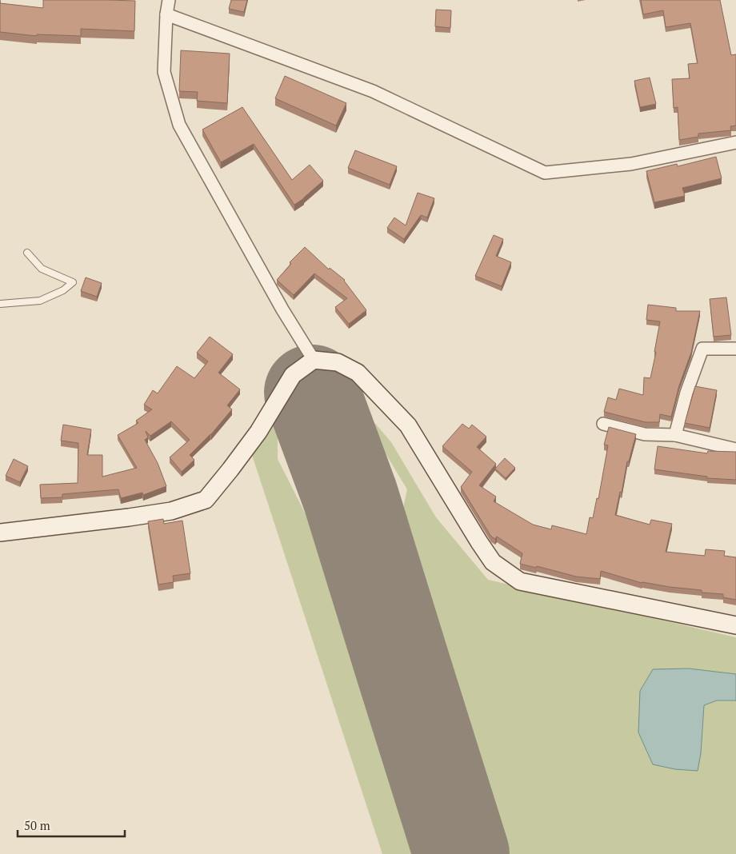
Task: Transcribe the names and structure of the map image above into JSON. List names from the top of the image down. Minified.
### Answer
{"scale_bar":"50 m"}
